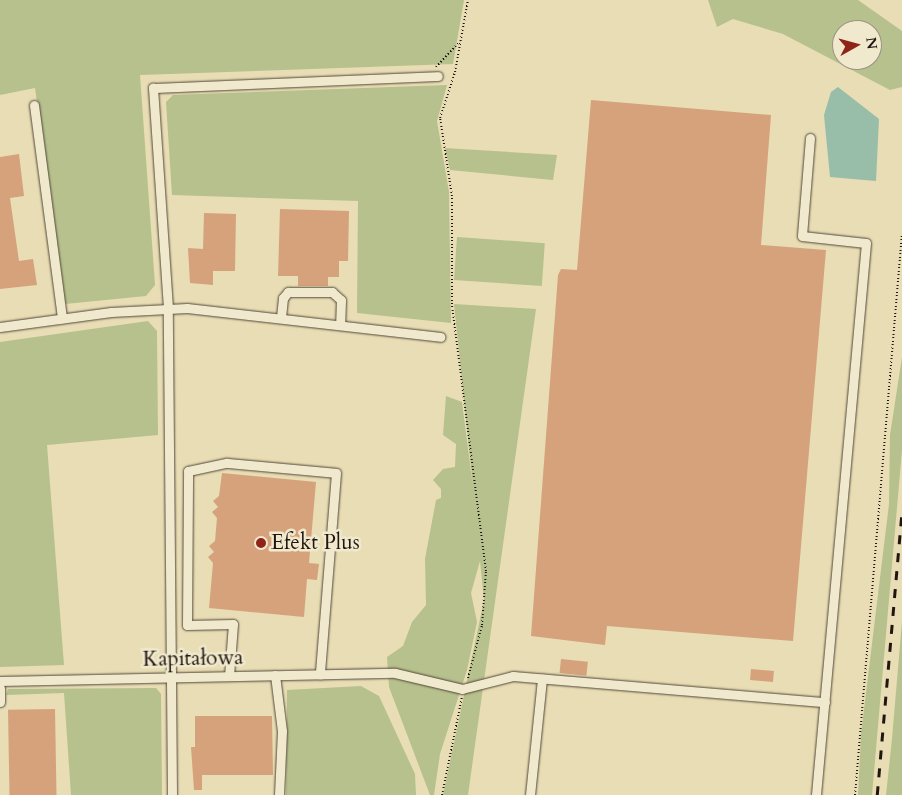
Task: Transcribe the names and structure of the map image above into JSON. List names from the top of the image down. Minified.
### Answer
{"streets":{"street":["Kapitałowa"]},"places":["Efekt Plus"],"north":"right"}
